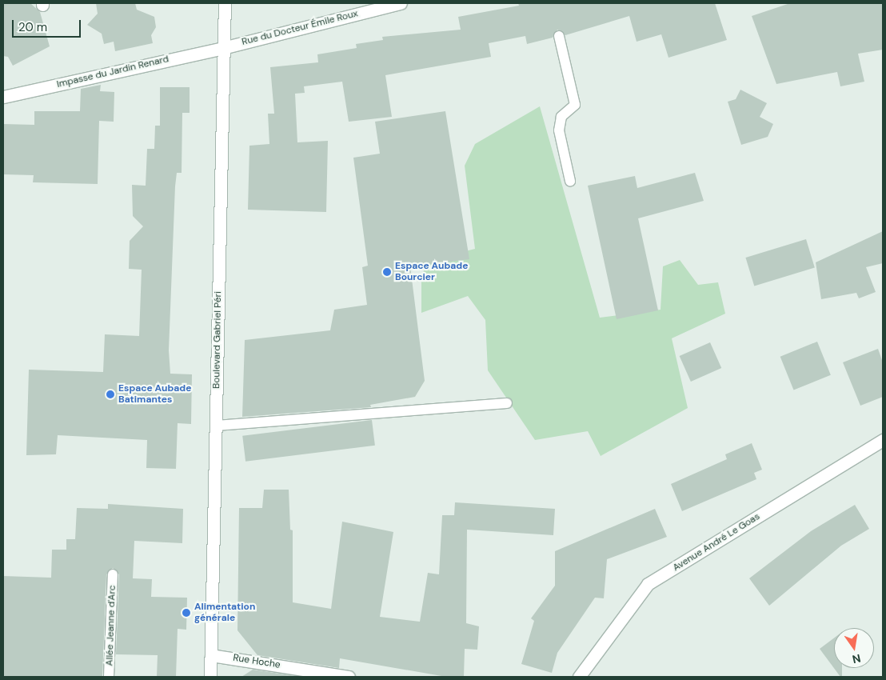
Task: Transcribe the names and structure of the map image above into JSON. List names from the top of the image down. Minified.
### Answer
{"streets":{"street":["Rue du Docteur Émile Roux","Impasse du Jardin Renard","Boulevard Gabriel Péri","Avenue André Le Goas","Rue Hoche"],"lane":["Allée Jeanne d'Arc"]},"crossings":[["Rue du Docteur Émile Roux","Impasse du Jardin Renard"],["Rue du Docteur Émile Roux","Boulevard Gabriel Péri"],["Impasse du Jardin Renard","Boulevard Gabriel Péri"],["Boulevard Gabriel Péri","Rue Hoche"]],"places":["Espace Aubade Bourcier","Espace Aubade Batimantes","Alimentation générale"],"scale_bar":"20 m","north":"bottom"}
